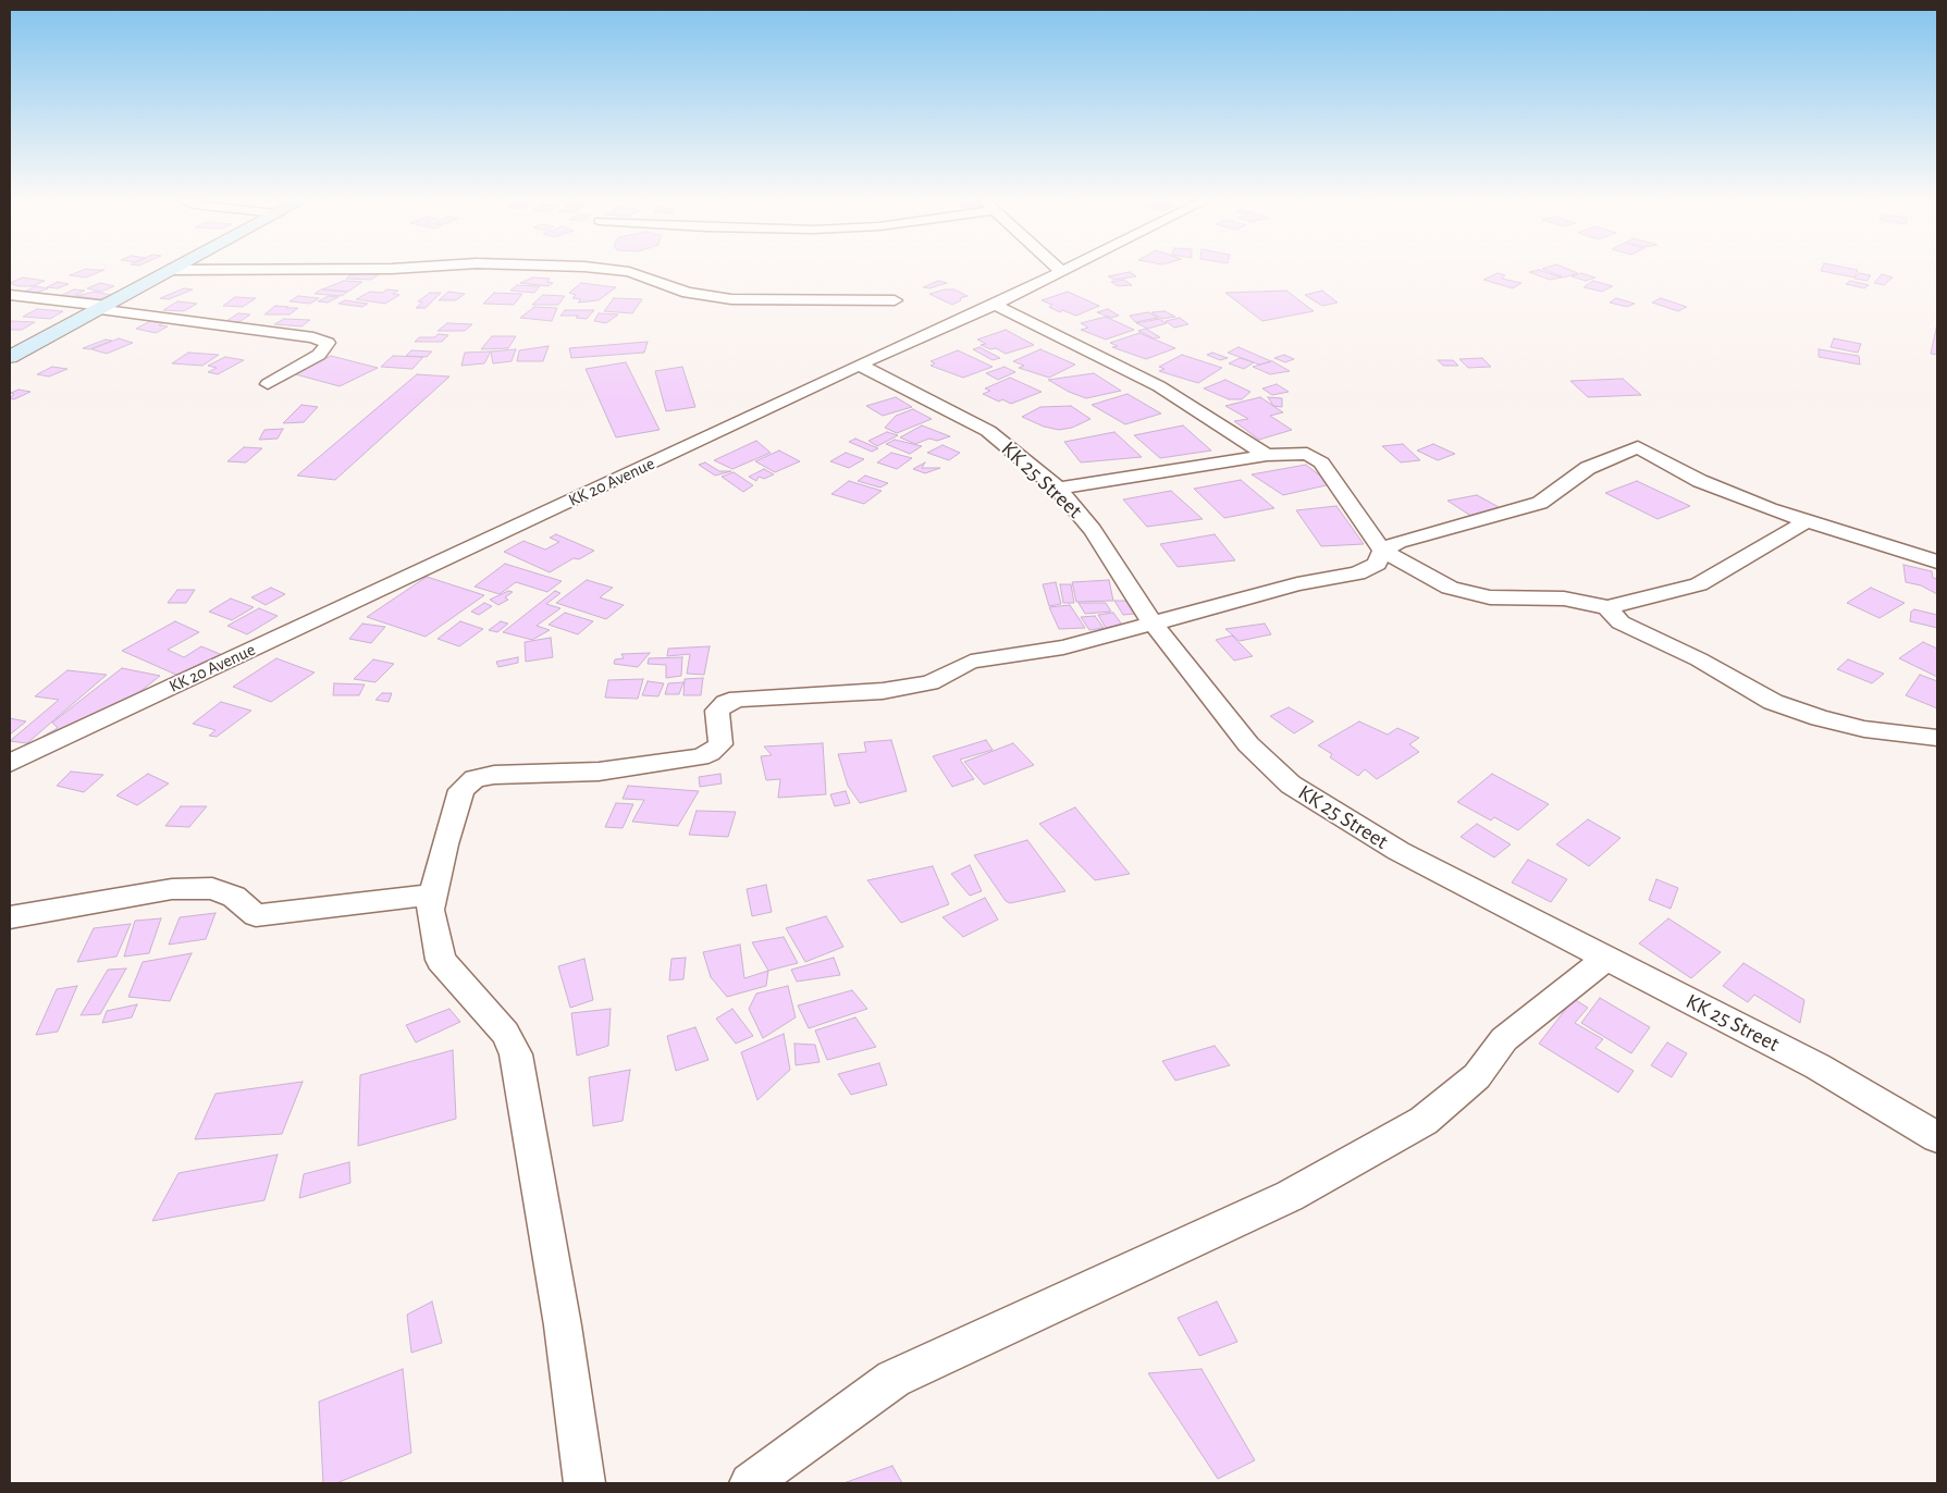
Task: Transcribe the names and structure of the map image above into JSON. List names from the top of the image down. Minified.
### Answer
{"streets":{"street":["KK 25 Street","KK 20 Avenue"]},"crossings":[["KK 25 Street","KK 20 Avenue"]]}
